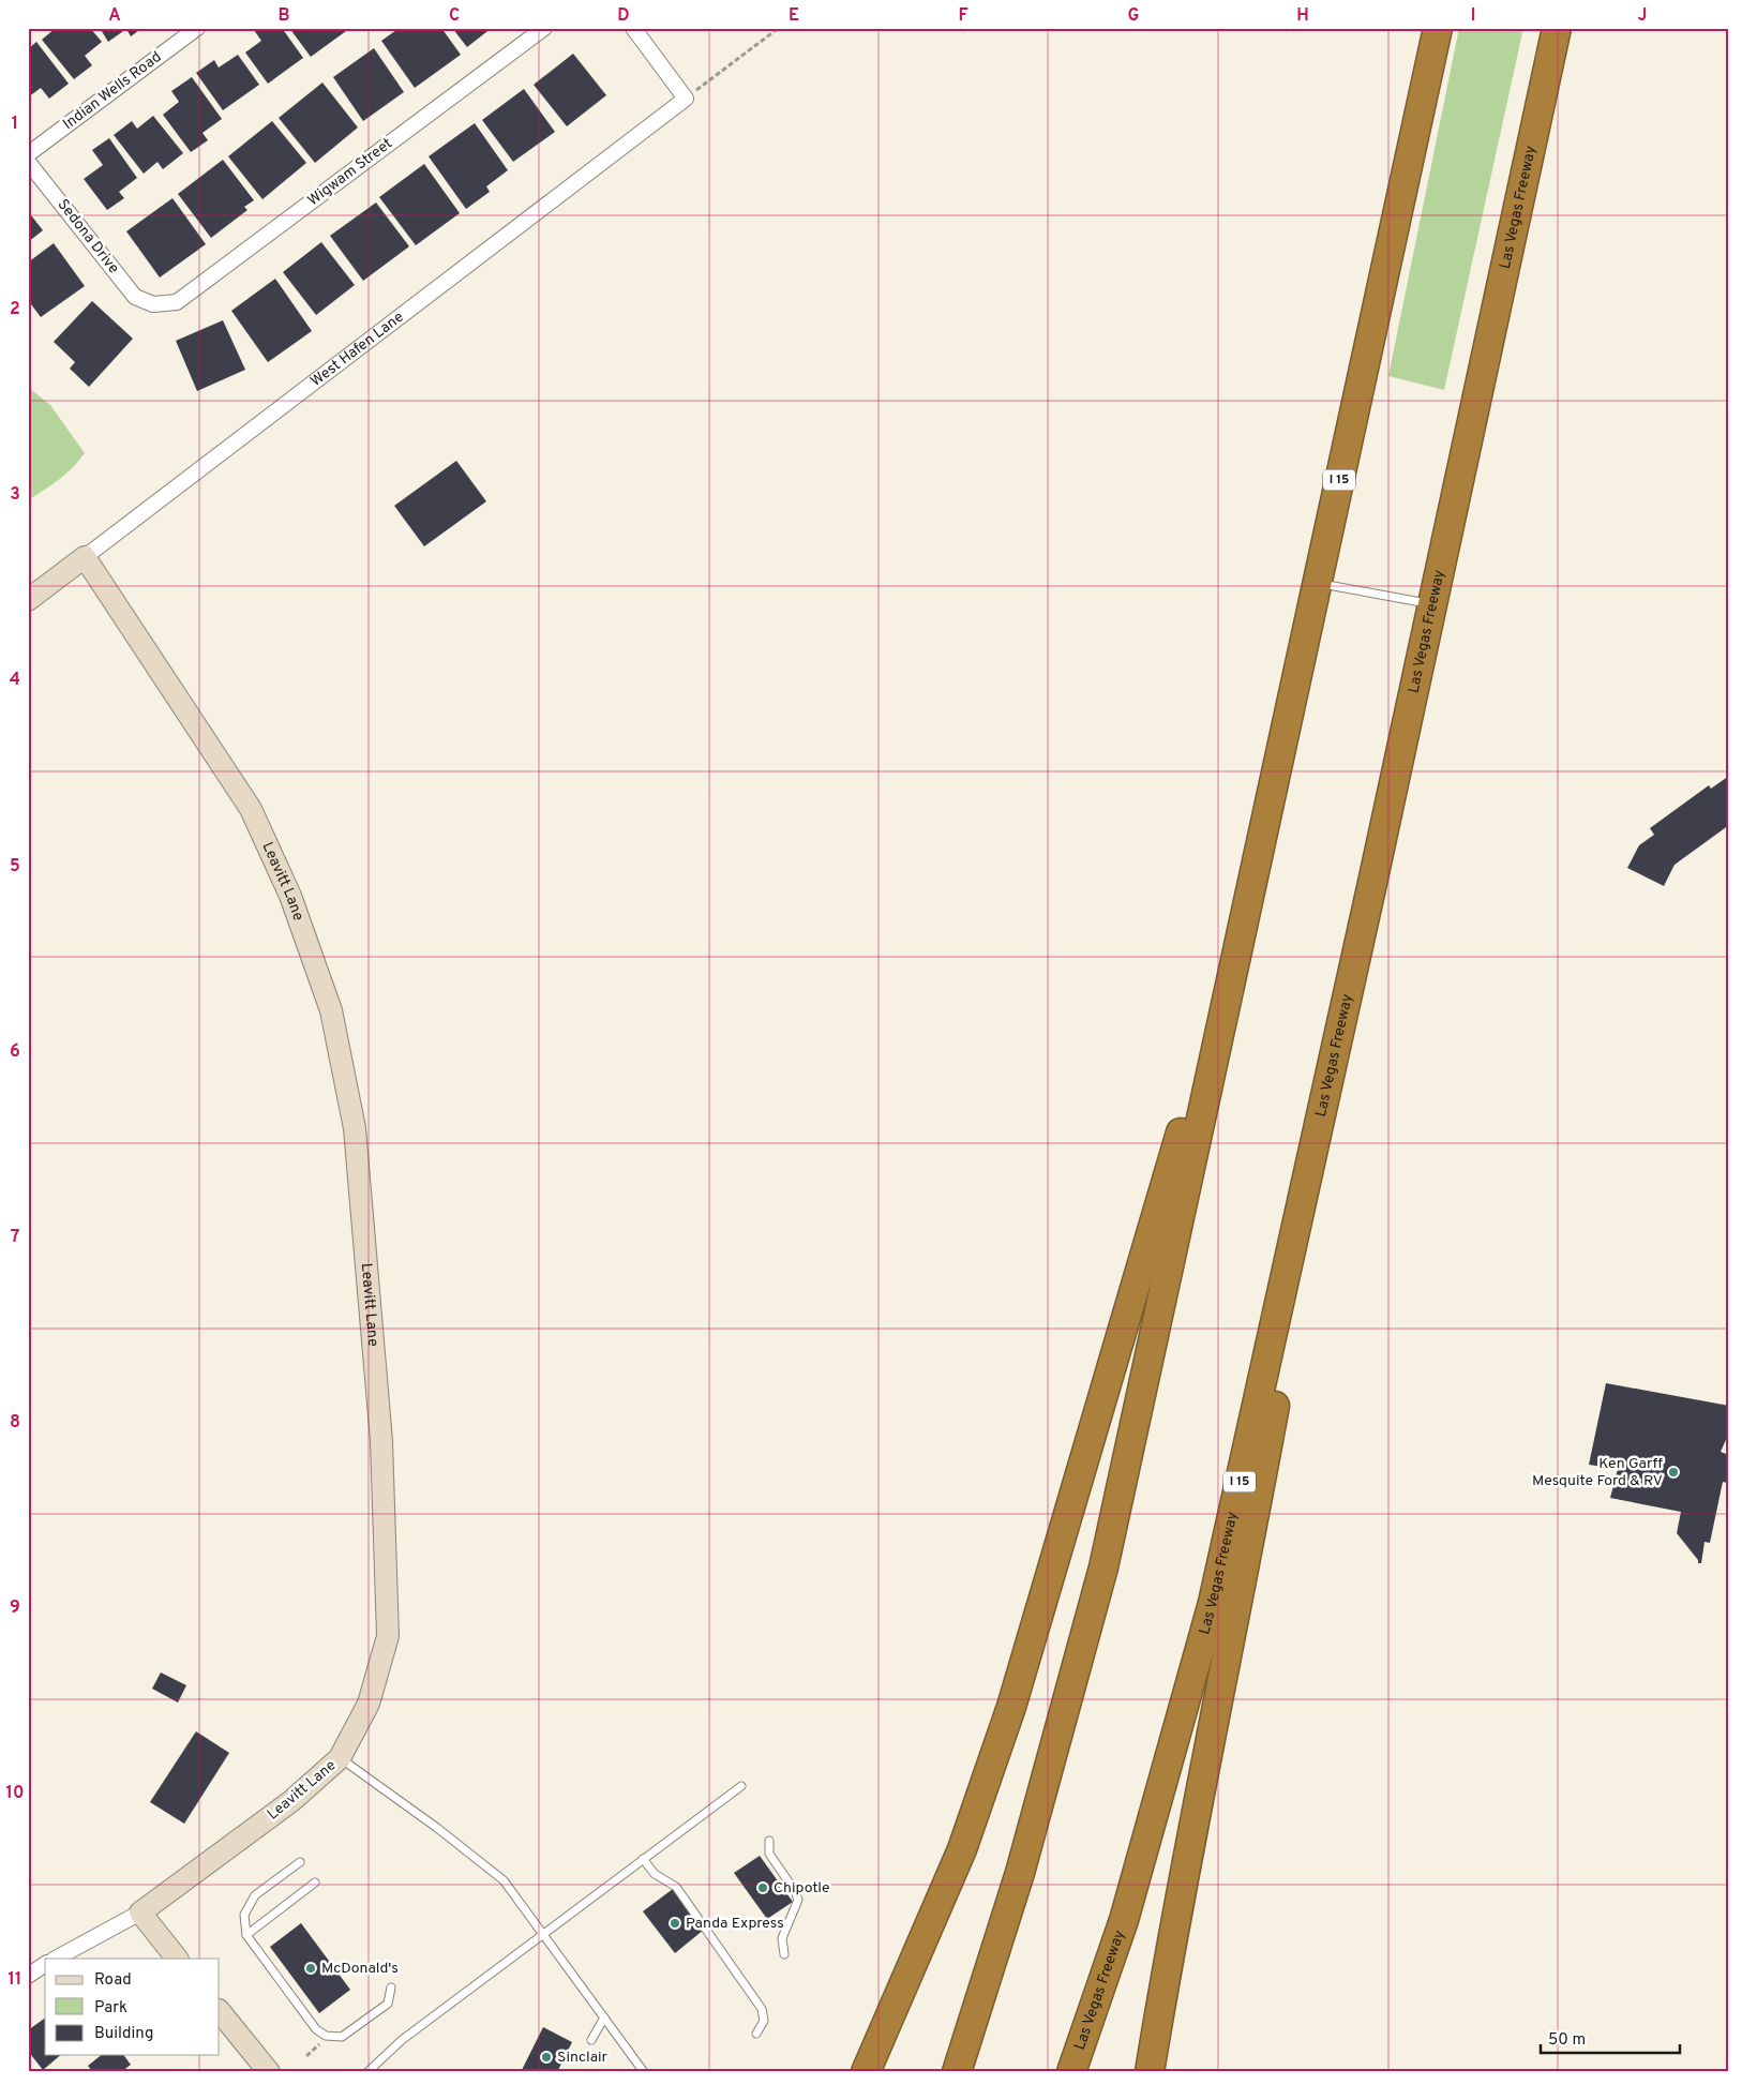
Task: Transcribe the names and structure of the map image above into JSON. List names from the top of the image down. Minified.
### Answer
{"streets":{"highway":["Las Vegas Freeway","I 15"],"main road":["West Hafen Lane","Leavitt Lane"],"street":["Indian Wells Road","Wigwam Street","Sedona Drive"]},"crossings":[["Wigwam Street","Sedona Drive"],["West Hafen Lane","Leavitt Lane"]],"places":["Ken Garff Mesquite Ford & RV","Chipotle","Panda Express","McDonald's","Sinclair"],"legend":["Road","Park","Building"],"scale_bar":"50 m","grid":{"columns":["A","B","C","D","E","F","G","H","I","J"],"rows":["1","2","3","4","5","6","7","8","9","10","11"]}}
